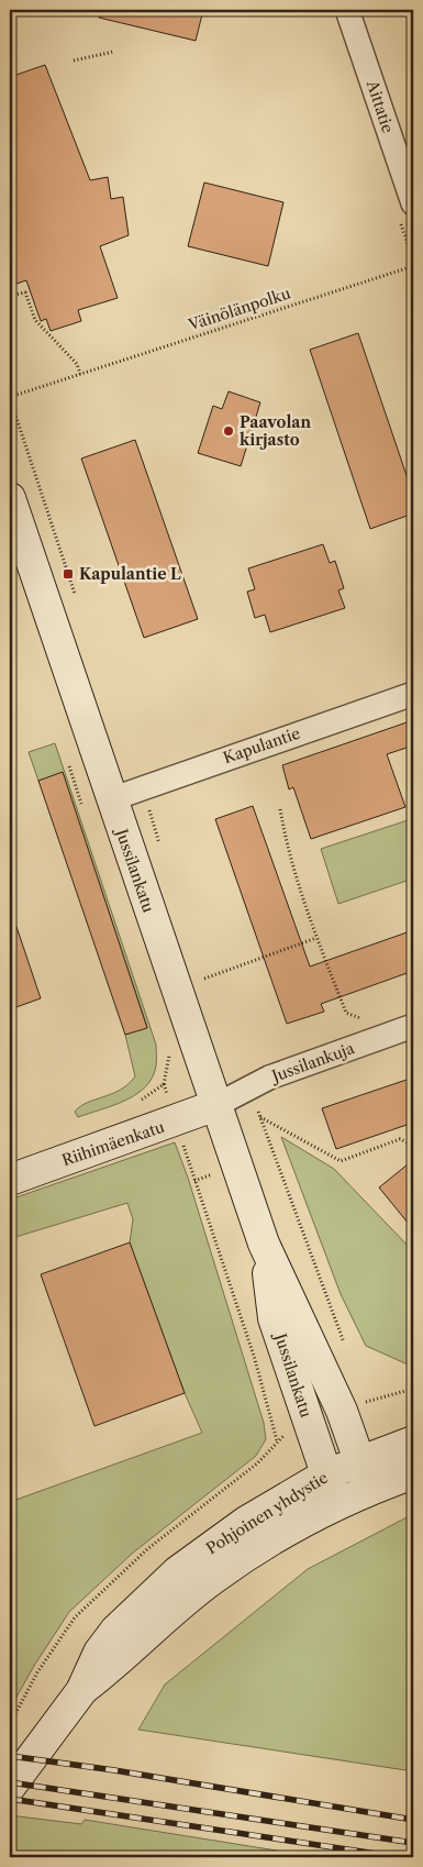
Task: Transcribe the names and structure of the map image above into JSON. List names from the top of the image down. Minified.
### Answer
{"streets":{"main road":["Jussilankatu","Riihimäenkatu","Pohjoinen yhdystie"],"street":["Aittatie","Kapulantie","Jussilankuja"],"path":["Väinölänpolku"]},"crossings":[["Kapulantie","Jussilankatu"],["Jussilankatu","Jussilankuja"],["Jussilankatu","Riihimäenkatu"],["Jussilankatu","Pohjoinen yhdystie"],["Jussilankuja","Riihimäenkatu"]],"places":{"other":["Paavolan kirjasto"],"transit":["Kapulantie L"]}}
